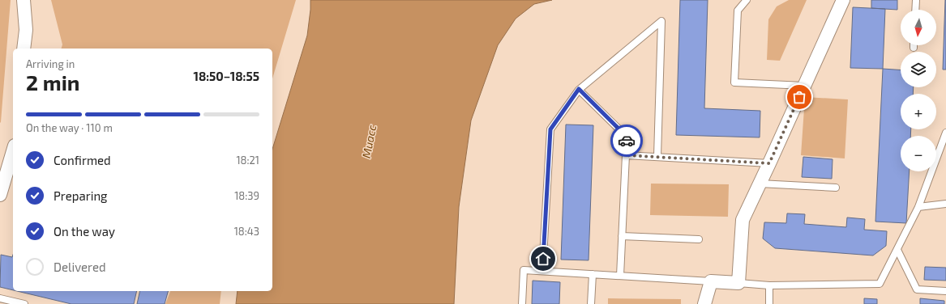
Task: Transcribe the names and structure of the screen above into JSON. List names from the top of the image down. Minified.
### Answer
{"water":["Миасс"],"north":"bottom","page":{"map_buttons":["+","−"],"heading":["2 min","Arriving in","18:50–18:55"],"bar":"On the way · 110 m","list":[["Confirmed","18:21"],["Preparing","18:39"],["On the way","18:43"],"Delivered"]}}
